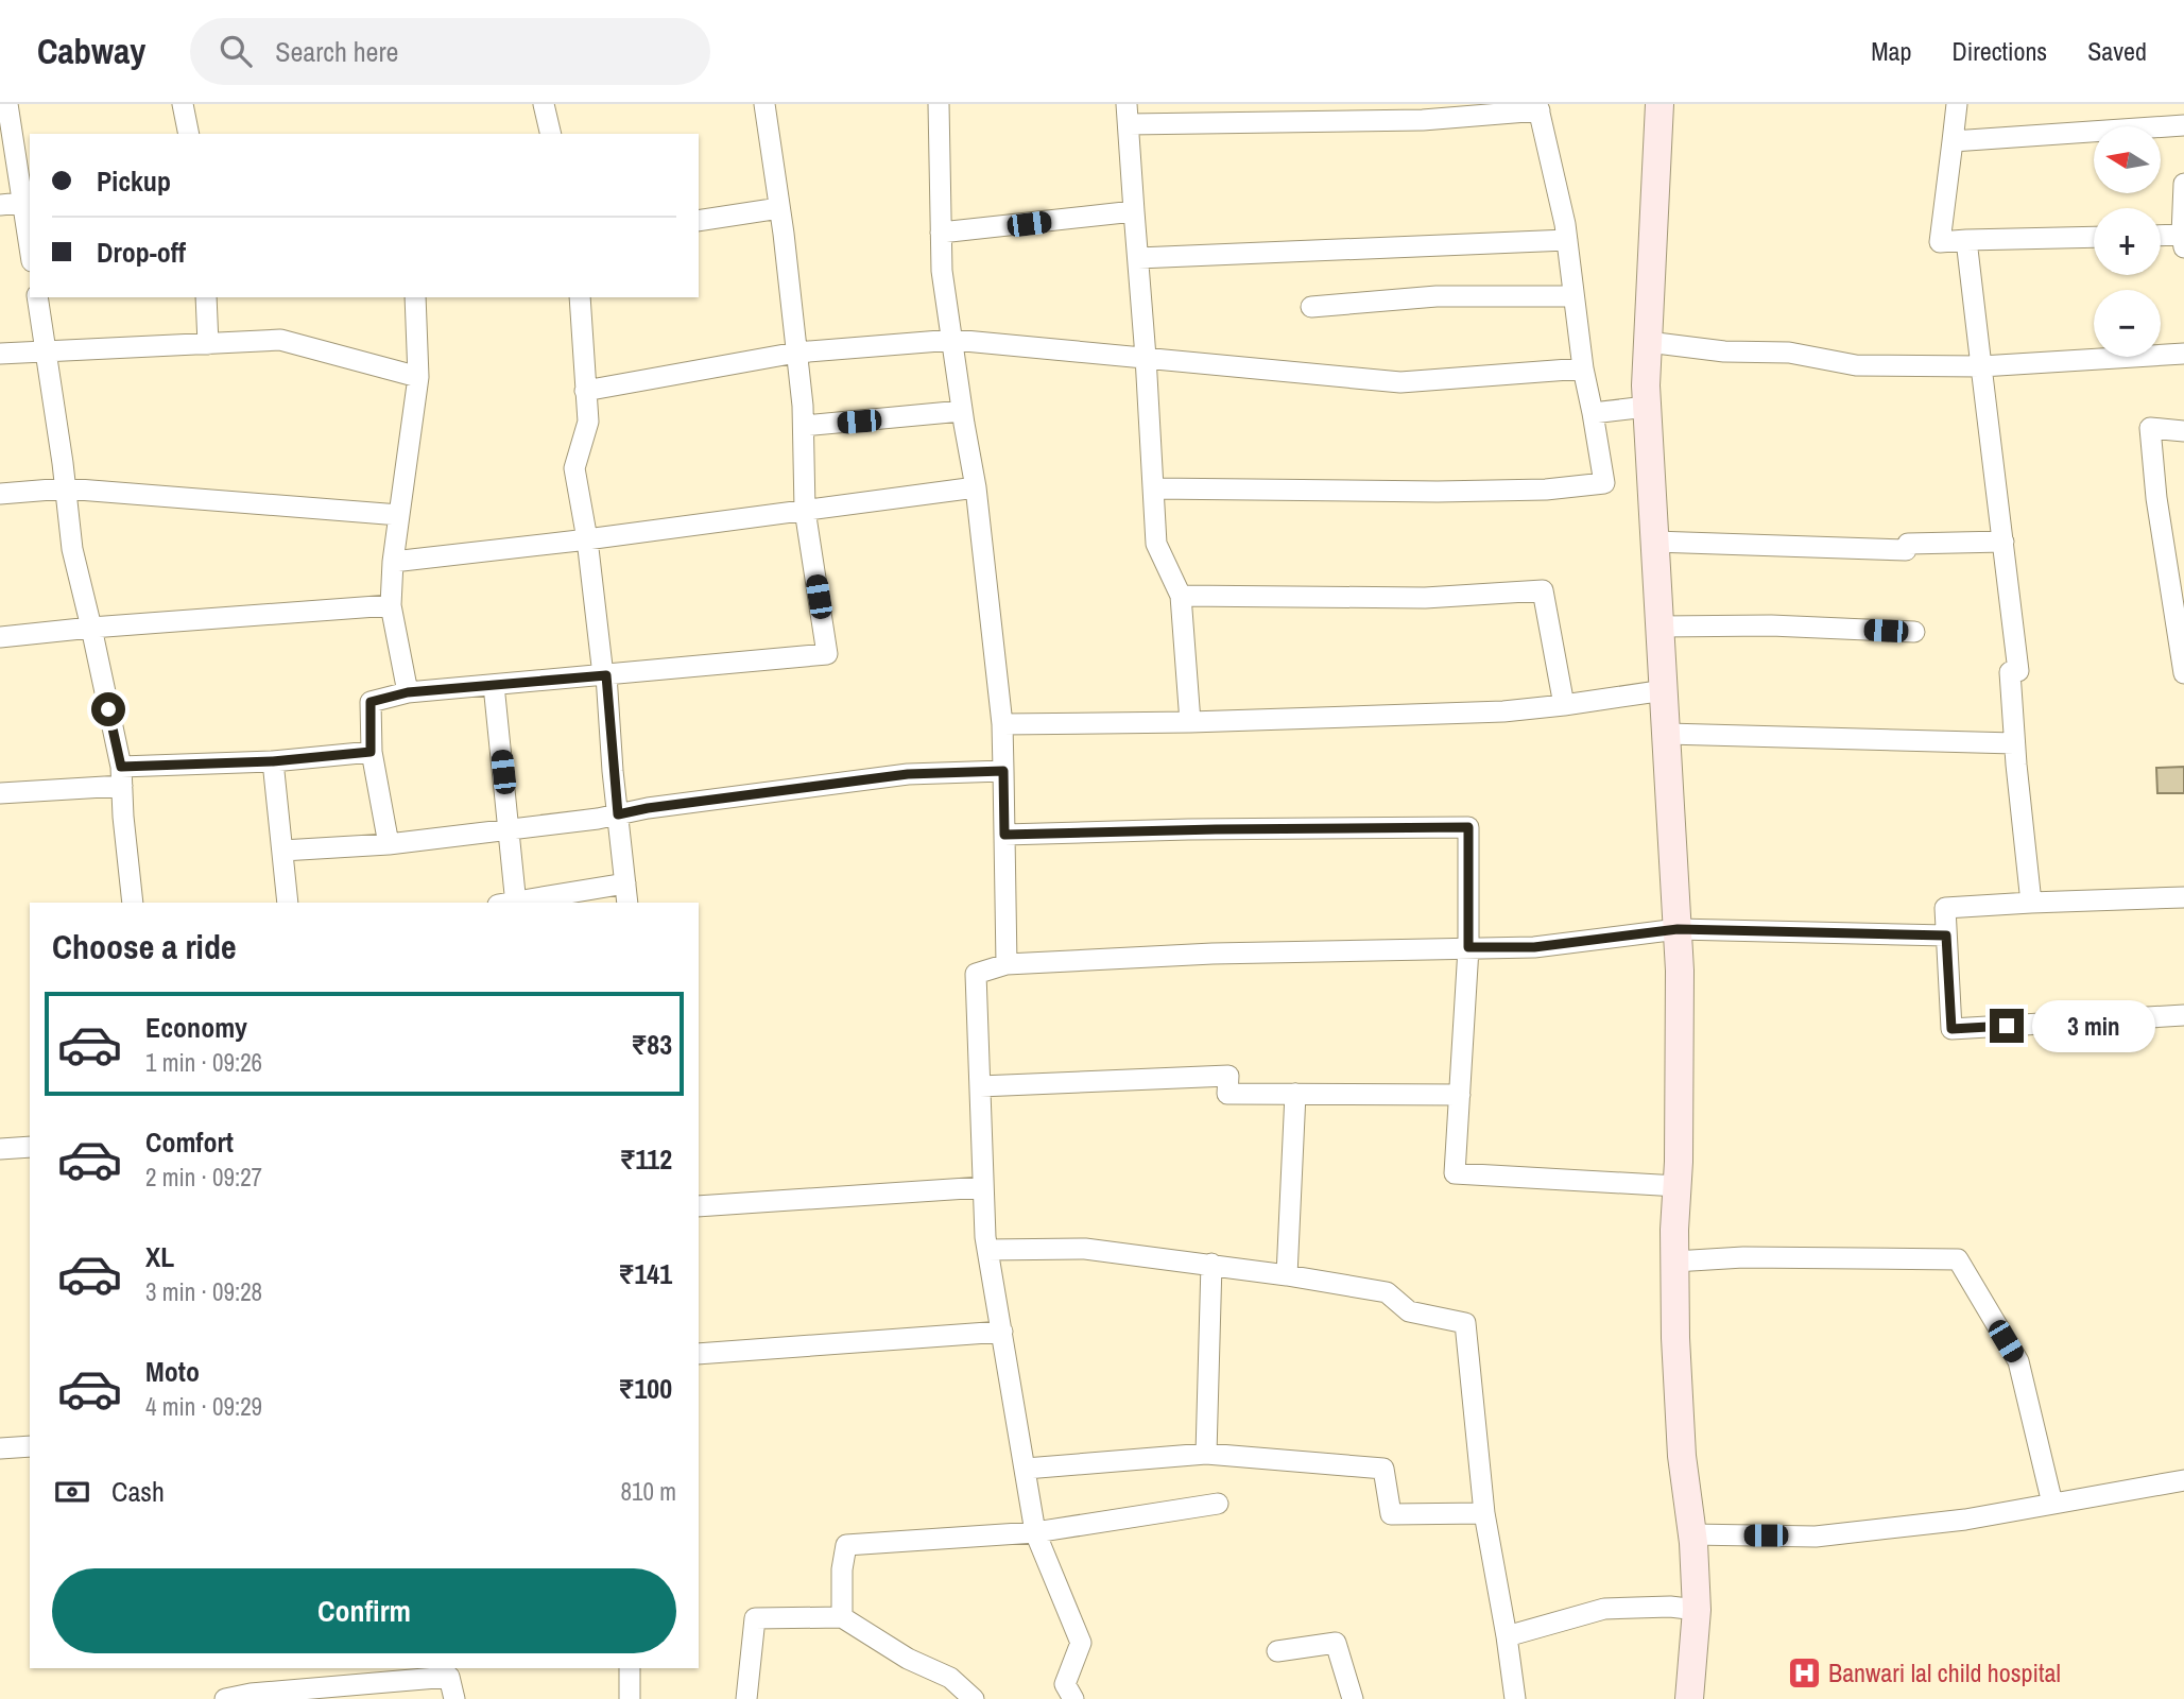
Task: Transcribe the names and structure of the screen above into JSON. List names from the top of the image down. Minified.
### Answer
{"places":{"hospital":["Banwari lal child hospital"]},"north":"left","page":{"header":"Cabway","search":"Search here","nav":["Map","Directions","Saved"],"map_buttons":["+","−"],"banner":["Pickup","Drop-off"],"heading":"Choose a ride","list":[{"name":"Economy","note":"1 min · 09:26","value":"₹83"},{"name":"Comfort","note":"2 min · 09:27","value":"₹112"},{"name":"XL","note":"3 min · 09:28","value":"₹141"},{"name":"Moto","note":"4 min · 09:29","value":"₹100"}],"bubble":"3 min","pay":["Cash","810 m"],"buttons":"Confirm"}}
